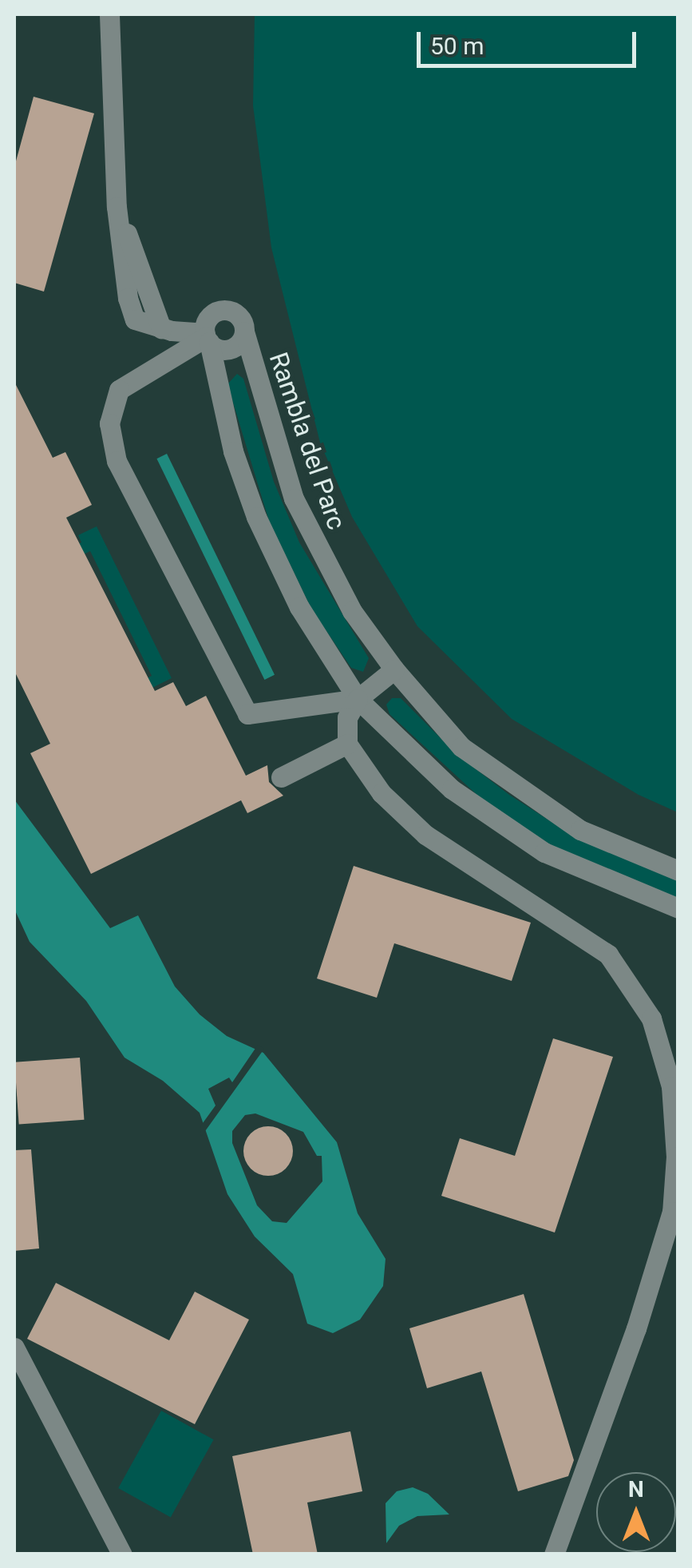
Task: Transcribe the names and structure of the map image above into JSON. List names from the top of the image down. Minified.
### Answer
{"streets":{"lane":["Rambla del Parc"]},"scale_bar":"50 m","north":"top"}
